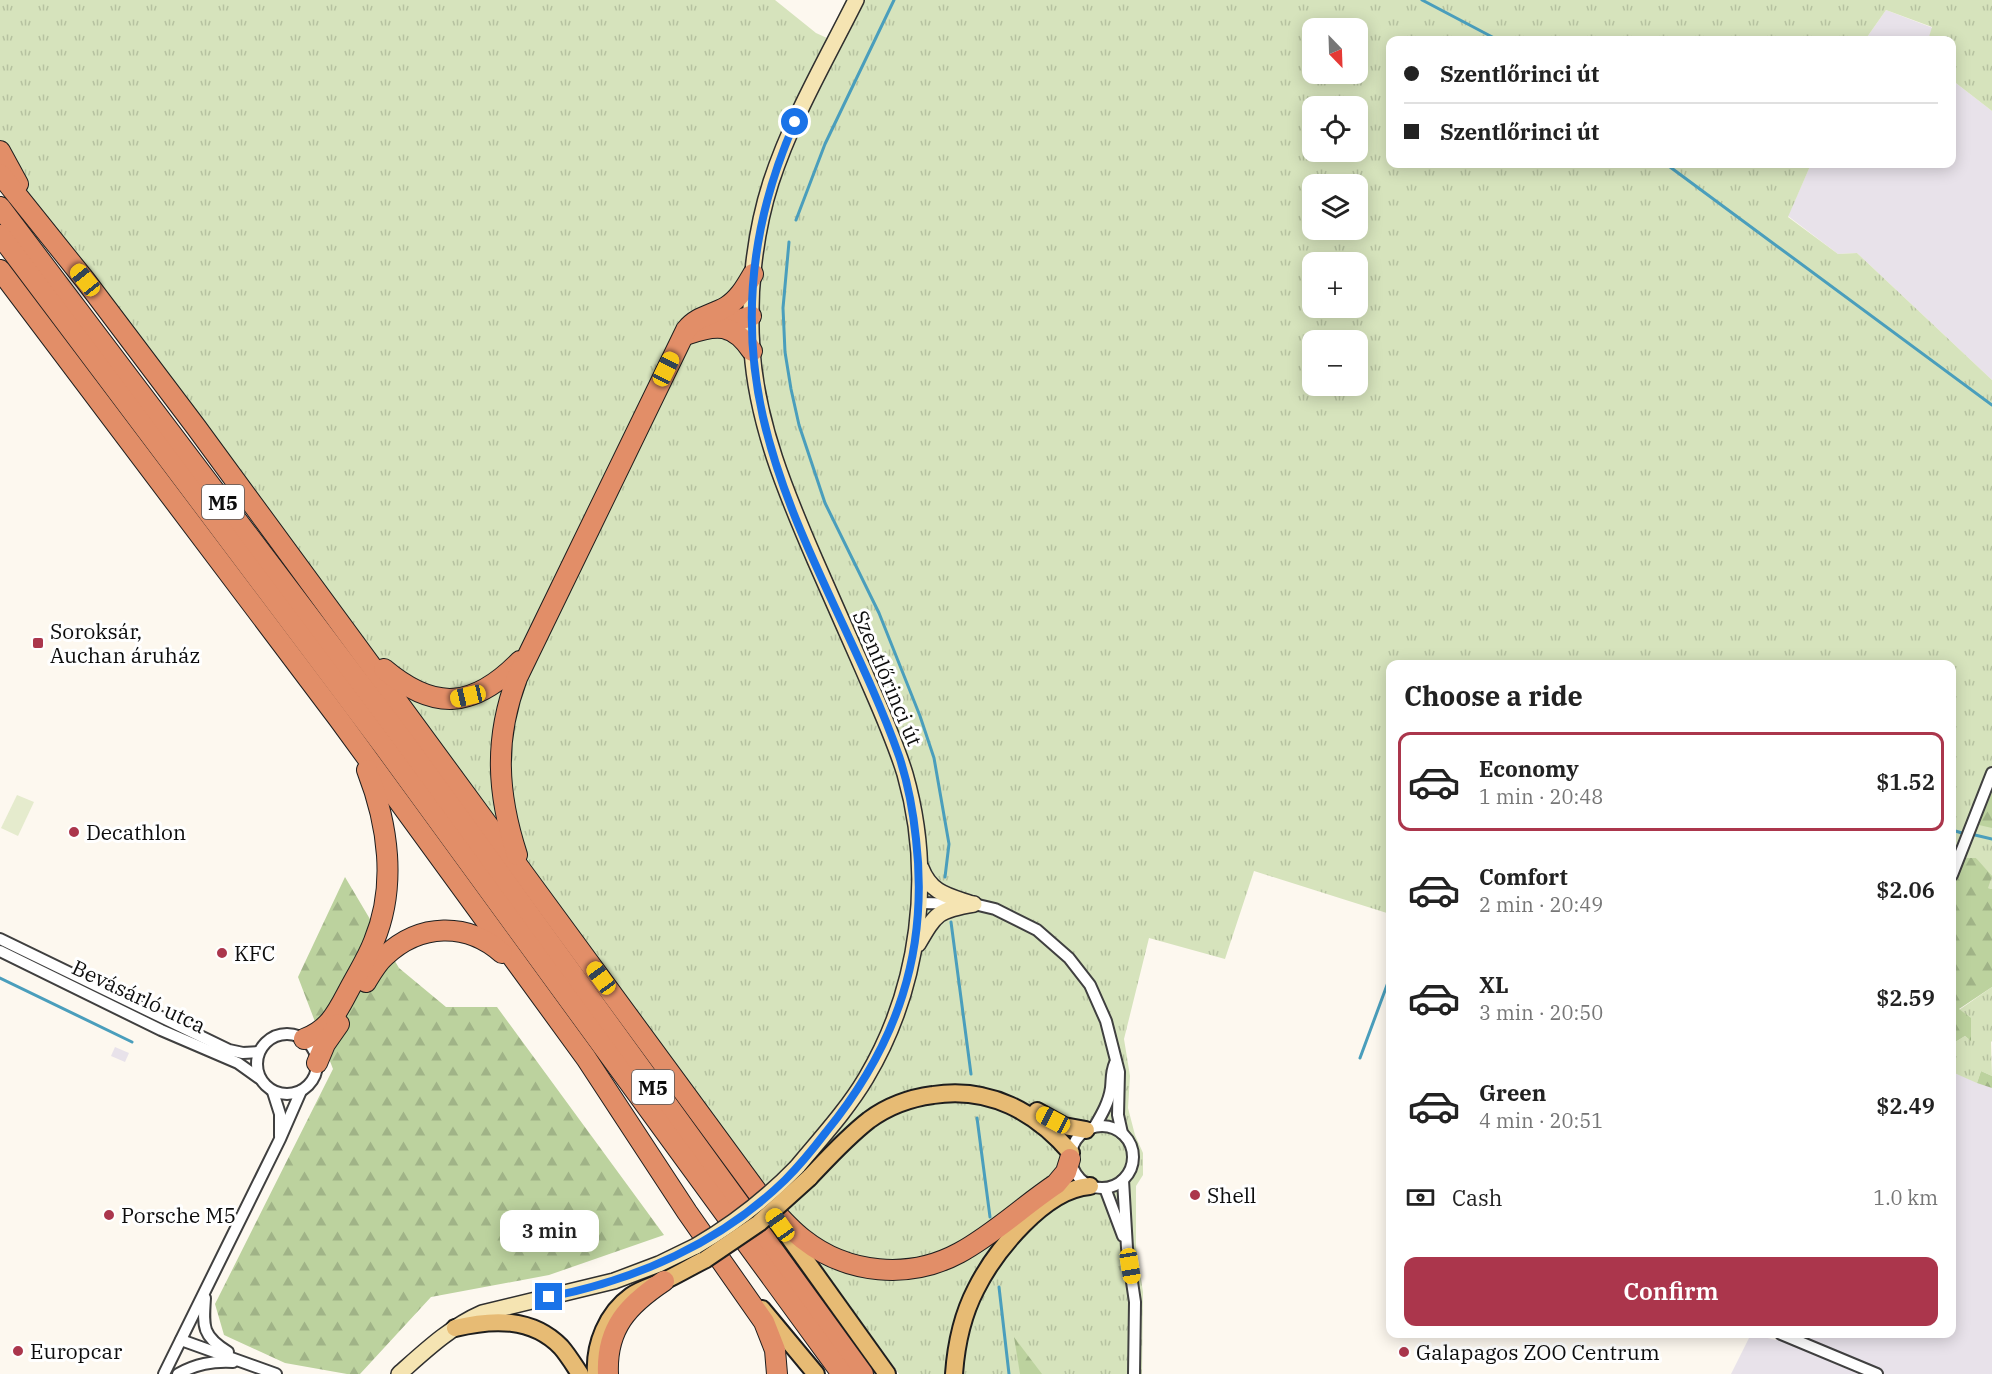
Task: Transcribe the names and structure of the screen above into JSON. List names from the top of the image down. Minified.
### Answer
{"streets":{"highway":["M5"],"main road":["Szentlőrinci út"],"street":["Bevásárló utca"]},"places":{"transit":["Soroksár, Auchan áruház"],"other":["Decathlon","KFC","Shell","Porsche M5","Europcar","Galapagos ZOO Centrum"]},"north":"bottom right","page":{"map_buttons":["+","−"],"banner":["Szentlőrinci út","Szentlőrinci út"],"heading":"Choose a ride","list":[{"name":"Economy","note":"1 min · 20:48","value":"$1.52"},{"name":"Comfort","note":"2 min · 20:49","value":"$2.06"},{"name":"XL","note":"3 min · 20:50","value":"$2.59"},{"name":"Green","note":"4 min · 20:51","value":"$2.49"}],"pay":["Cash","1.0 km"],"bubble":"3 min","buttons":"Confirm"}}
